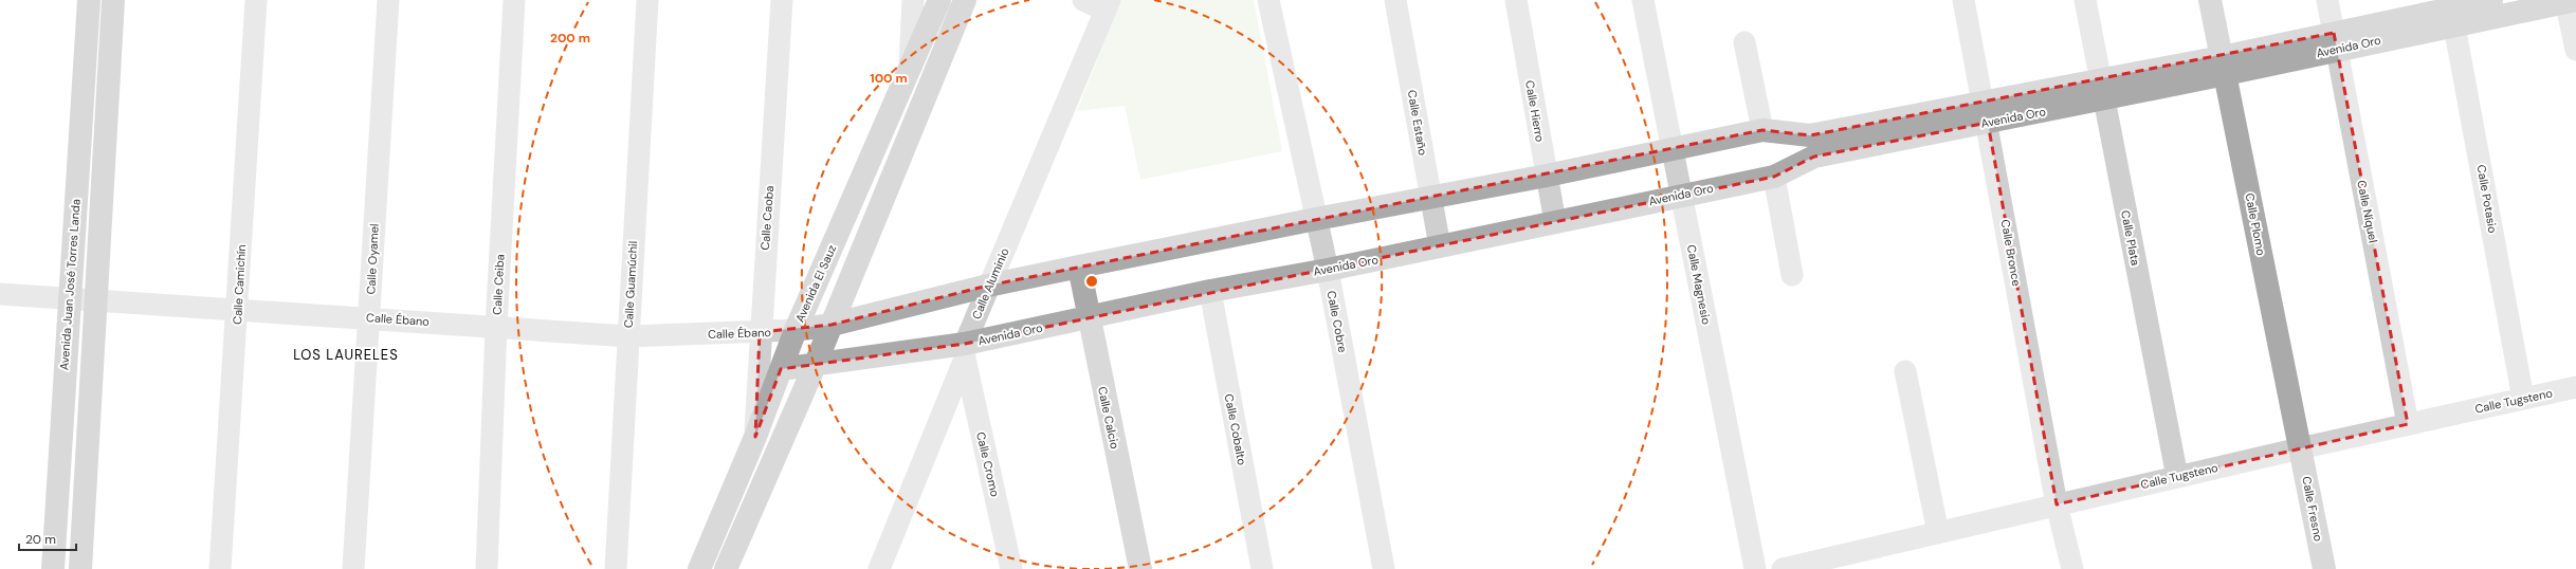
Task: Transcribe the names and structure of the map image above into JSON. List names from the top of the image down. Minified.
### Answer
{"streets":{"main road":["Avenida Oro","Calle Plomo","Avenida El Sauz","Avenida Juan José Torres Landa","Calle Calcio","Calle Fresno"],"street":["Calle Hierro","Calle Estaño","Calle Potasio","Calle Níquel","Calle Caoba","Calle Plata","Calle Bronce","Calle Oyamel","Calle Aluminio","Calle Camichín","Calle Ceiba","Calle Guamúchil","Calle Magnesio","Calle Ébano","Calle Cobre","Calle Tugsteno","Calle Cobalto","Calle Cromo"]},"crossings":[["Avenida Oro","Calle Hierro"],["Avenida Oro","Calle Estaño"],["Avenida Oro","Calle Potasio"],["Avenida Oro","Calle Níquel"],["Avenida Oro","Calle Plomo"],["Avenida Oro","Calle Plata"],["Avenida Oro","Calle Bronce"],["Avenida Oro","Avenida El Sauz"],["Avenida Oro","Calle Aluminio"],["Avenida Oro","Calle Magnesio"],["Avenida Oro","Calle Ébano"],["Avenida Oro","Calle Cobre"],["Avenida Oro","Calle Calcio"],["Avenida Oro","Calle Cobalto"],["Avenida Oro","Calle Cromo"],["Calle Potasio","Calle Tugsteno"],["Calle Níquel","Calle Tugsteno"],["Calle Caoba","Avenida El Sauz"],["Calle Caoba","Calle Ébano"],["Calle Plomo","Calle Tugsteno"],["Calle Plomo","Calle Fresno"],["Calle Plata","Calle Tugsteno"],["Calle Bronce","Calle Tugsteno"],["Calle Oyamel","Calle Ébano"],["Avenida El Sauz","Calle Ébano"],["Calle Aluminio","Calle Cromo"],["Avenida Juan José Torres Landa","Calle Ébano"],["Calle Camichín","Calle Ébano"],["Calle Ceiba","Calle Ébano"],["Calle Guamúchil","Calle Ébano"],["Calle Tugsteno","Calle Fresno"]],"districts":["LOS LAURELES"],"scale_bar":"20 m","rings":["200 m","100 m"]}
